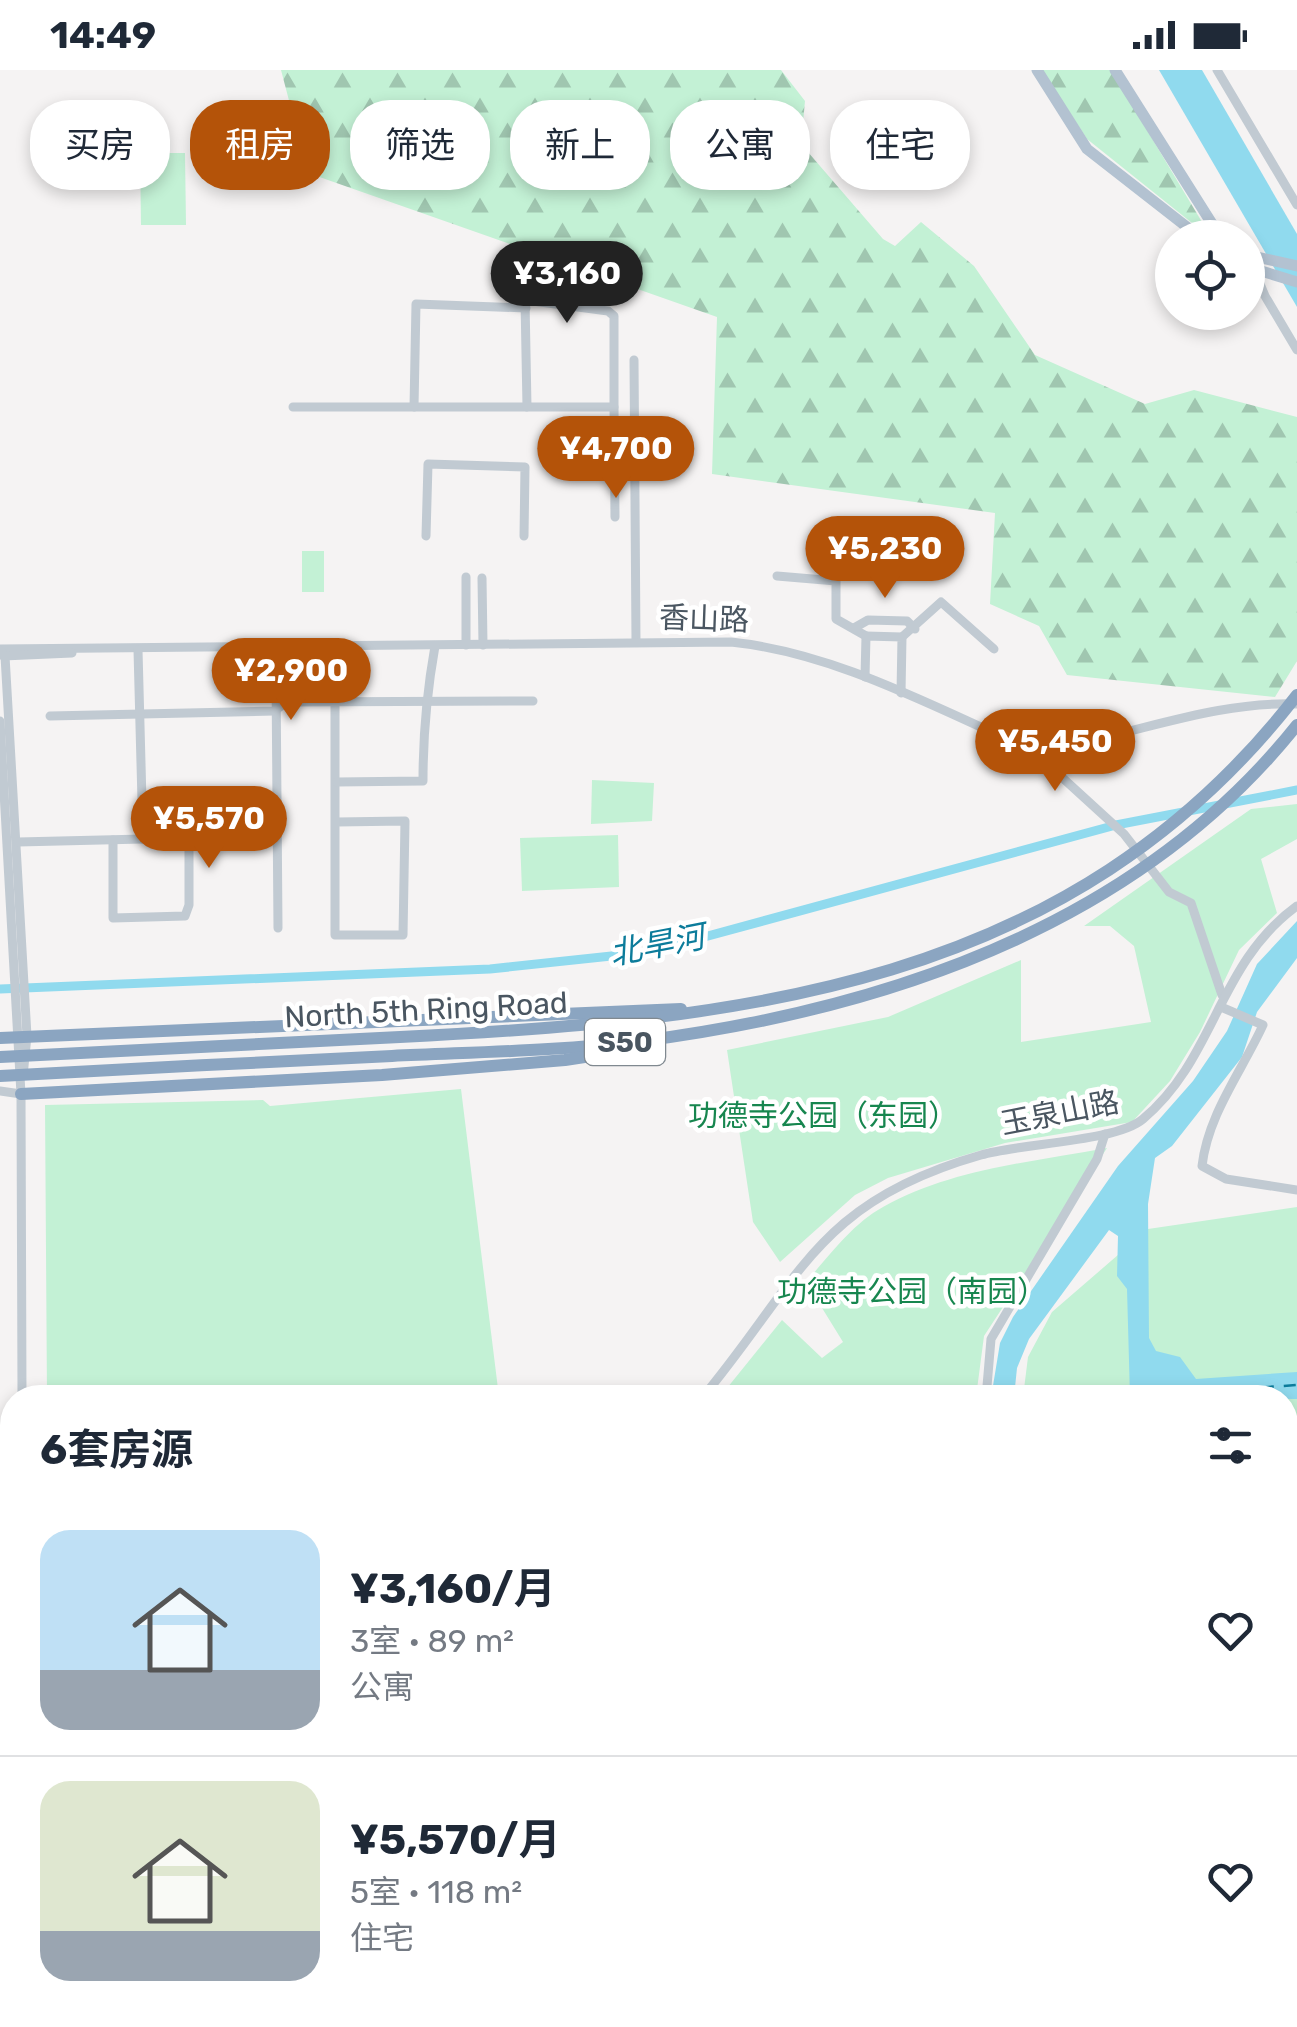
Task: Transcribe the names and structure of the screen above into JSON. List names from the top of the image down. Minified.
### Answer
{"streets":{"highway":["North 5th Ring Road","S50"],"street":["香山路","玉泉山路"]},"water":["北旱河"],"parks":["功德寺公园（东园）","功德寺公园（南园）"],"page":{"status":"14:49","chip":["买房","租房","筛选","新上","公寓","住宅"],"price":["¥3,160","¥4,700","¥5,230","¥2,900","¥5,450","¥5,570"],"heading":"6套房源","list":[{"name":"¥3,160/月","note":"3室 · 89 m² · 公寓"},{"name":"¥5,570/月","note":"5室 · 118 m² · 住宅"}]}}
